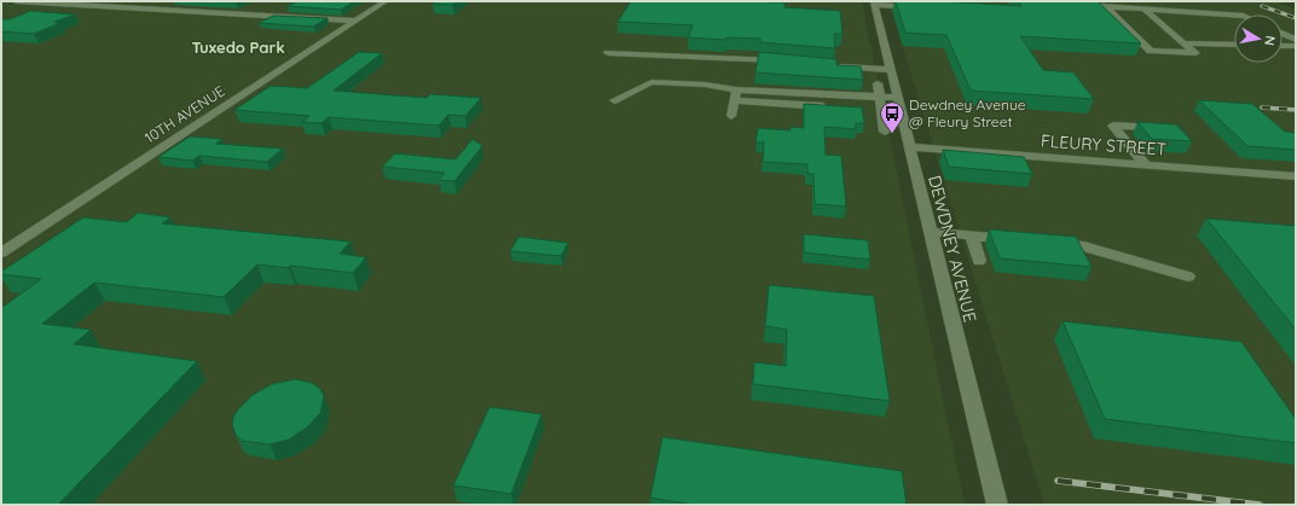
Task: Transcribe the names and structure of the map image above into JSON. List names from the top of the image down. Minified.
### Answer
{"streets":{"street":["10TH AVENUE","FLEURY STREET","DEWDNEY AVENUE"]},"crossings":[["FLEURY STREET","DEWDNEY AVENUE"]],"districts":["Tuxedo Park"],"places":{"bus stop":["Dewdney Avenue @ Fleury Street"]},"north":"right"}
